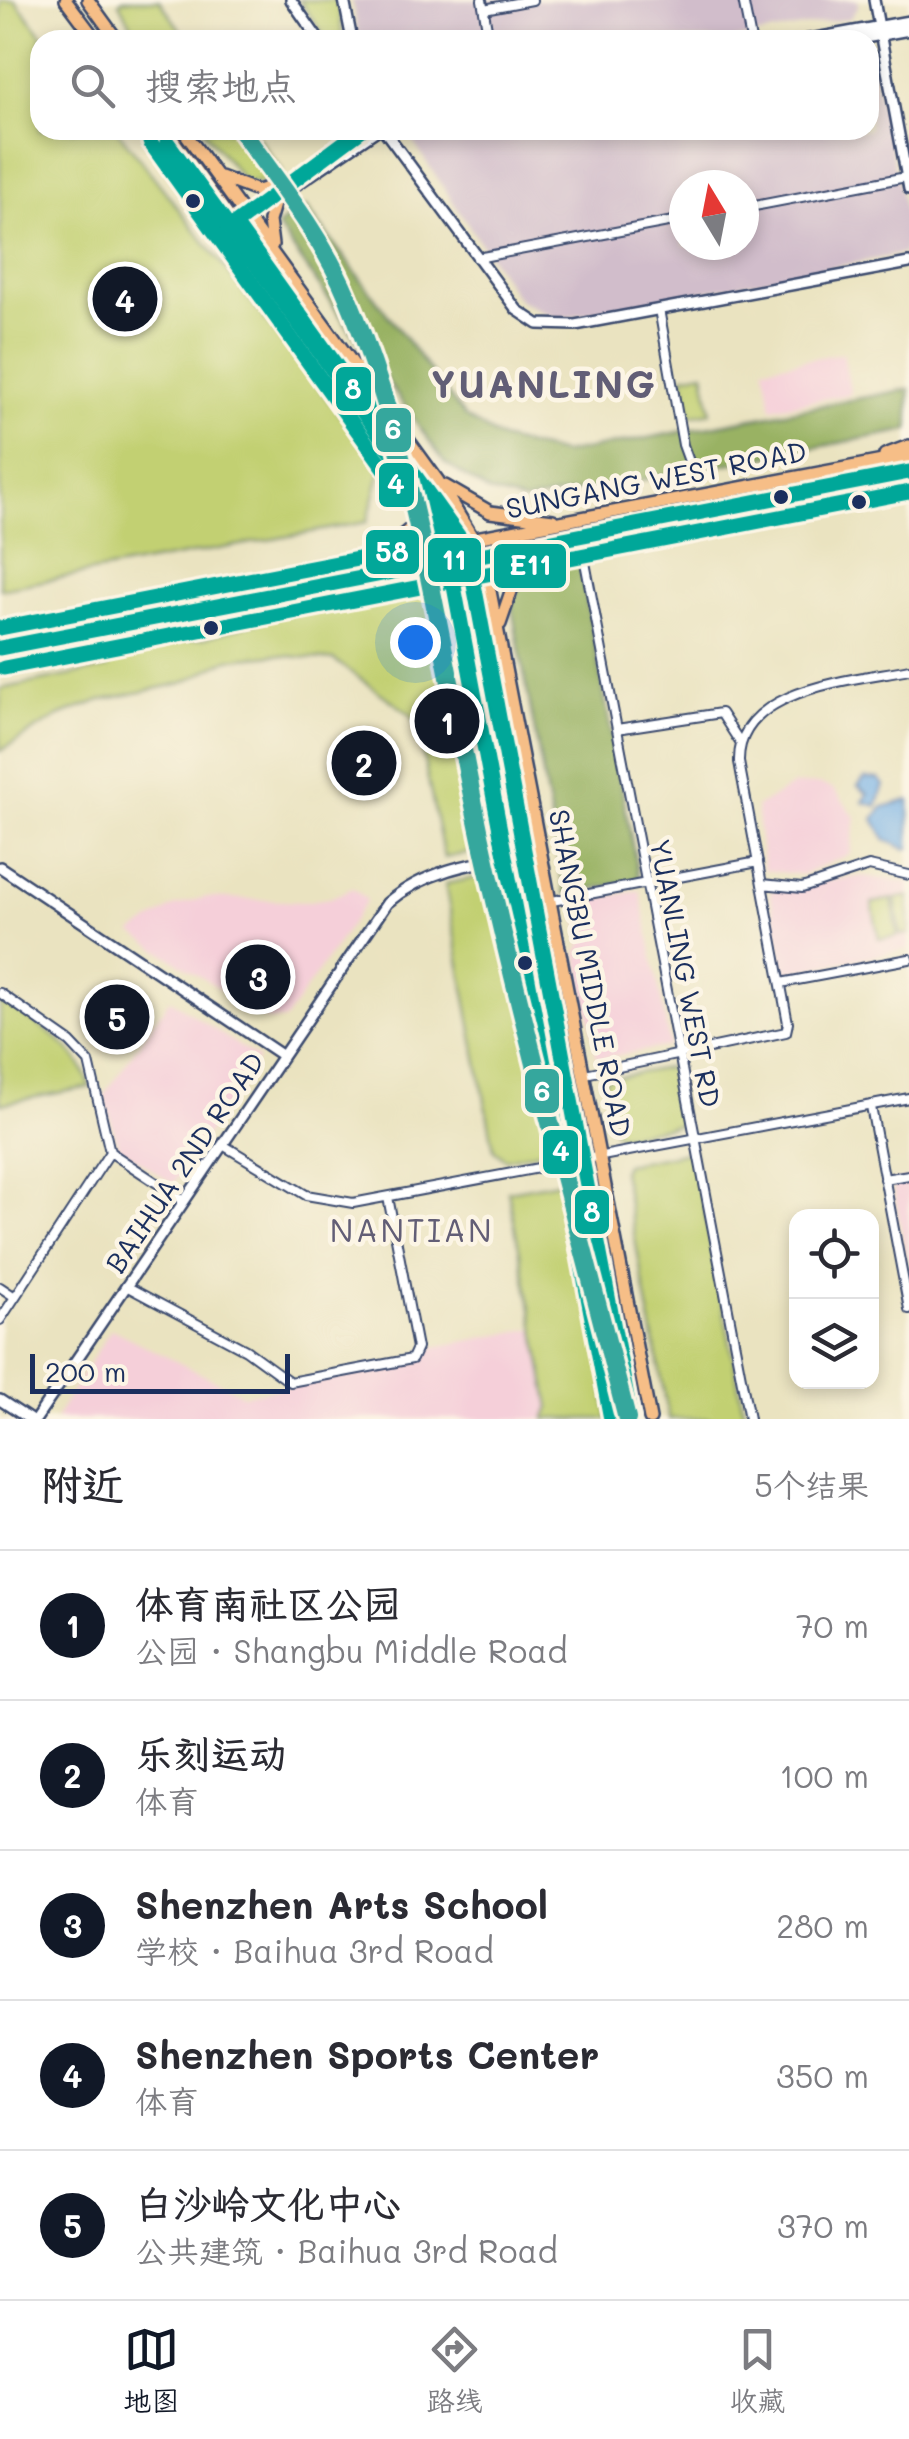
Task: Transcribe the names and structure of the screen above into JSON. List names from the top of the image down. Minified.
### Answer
{"streets":{"main road":["SUNGANG WEST ROAD","SHANGBU MIDDLE ROAD"],"street":["YUANLING WEST RD","BAIHUA 2ND ROAD"]},"crossings":[["SUNGANG WEST ROAD","SHANGBU MIDDLE ROAD"],["SUNGANG WEST ROAD","YUANLING WEST RD"],["SHANGBU MIDDLE ROAD","BAIHUA 2ND ROAD"]],"districts":["YUANLING","NANTIAN"],"lines":["transit line 6","transit line 8","transit line 4","transit line 58","transit line 11","transit line E11"],"scale_bar":"200 m","north":"top","page":{"search":"搜索地点","pins":["4","1","2","3","5"],"scale":"200 m","heading":["附近","5个结果"],"list":[{"mark":"1","name":"体育南社区公园","note":"公园 · Shangbu Middle Road","value":"70 m"},{"mark":"2","name":"乐刻运动","note":"体育","value":"100 m"},{"mark":"3","name":"Shenzhen Arts School","note":"学校 · Baihua 3rd Road","value":"280 m"},{"mark":"4","name":"Shenzhen Sports Center","note":"体育","value":"350 m"},{"mark":"5","name":"白沙岭文化中心","note":"公共建筑 · Baihua 3rd Road","value":"370 m"}],"nav":["地图","路线","收藏"]}}
